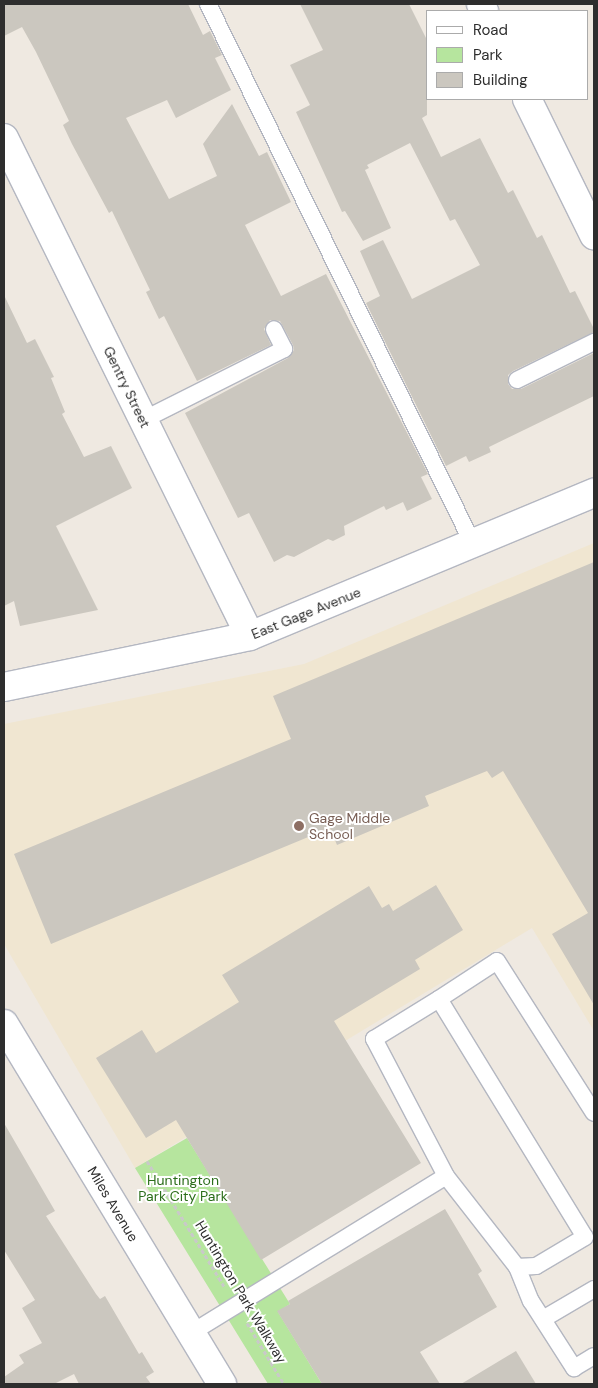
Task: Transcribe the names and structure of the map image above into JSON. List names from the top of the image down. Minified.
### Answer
{"streets":{"main road":["Gentry Street","East Gage Avenue","Miles Avenue"],"path":["Huntington Park Walkway"]},"crossings":[["Gentry Street","East Gage Avenue"]],"parks":["Huntington Park City Park"],"places":["Gage Middle School"],"legend":["Road","Park","Building"]}
